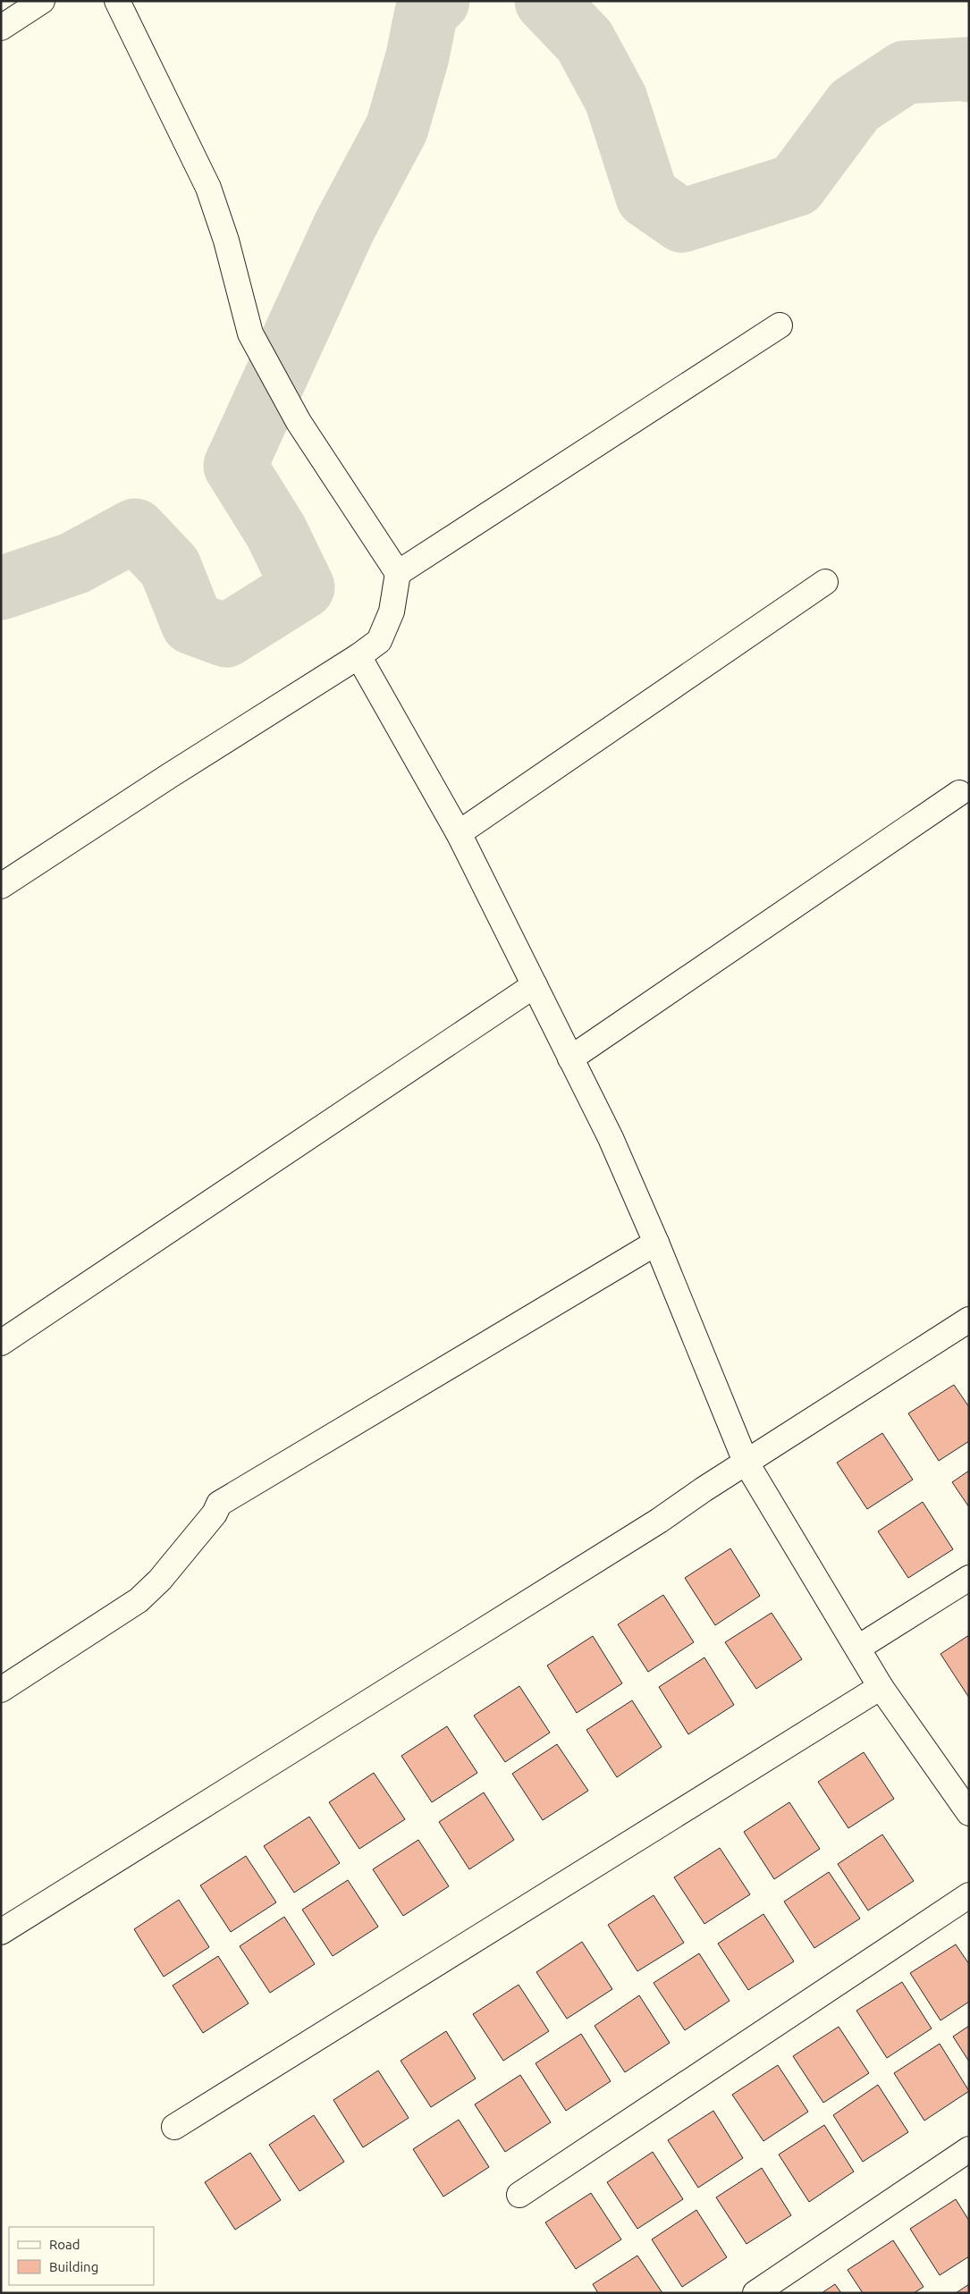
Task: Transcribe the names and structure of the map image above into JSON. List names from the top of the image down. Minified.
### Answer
{"legend":["Road","Building"]}
